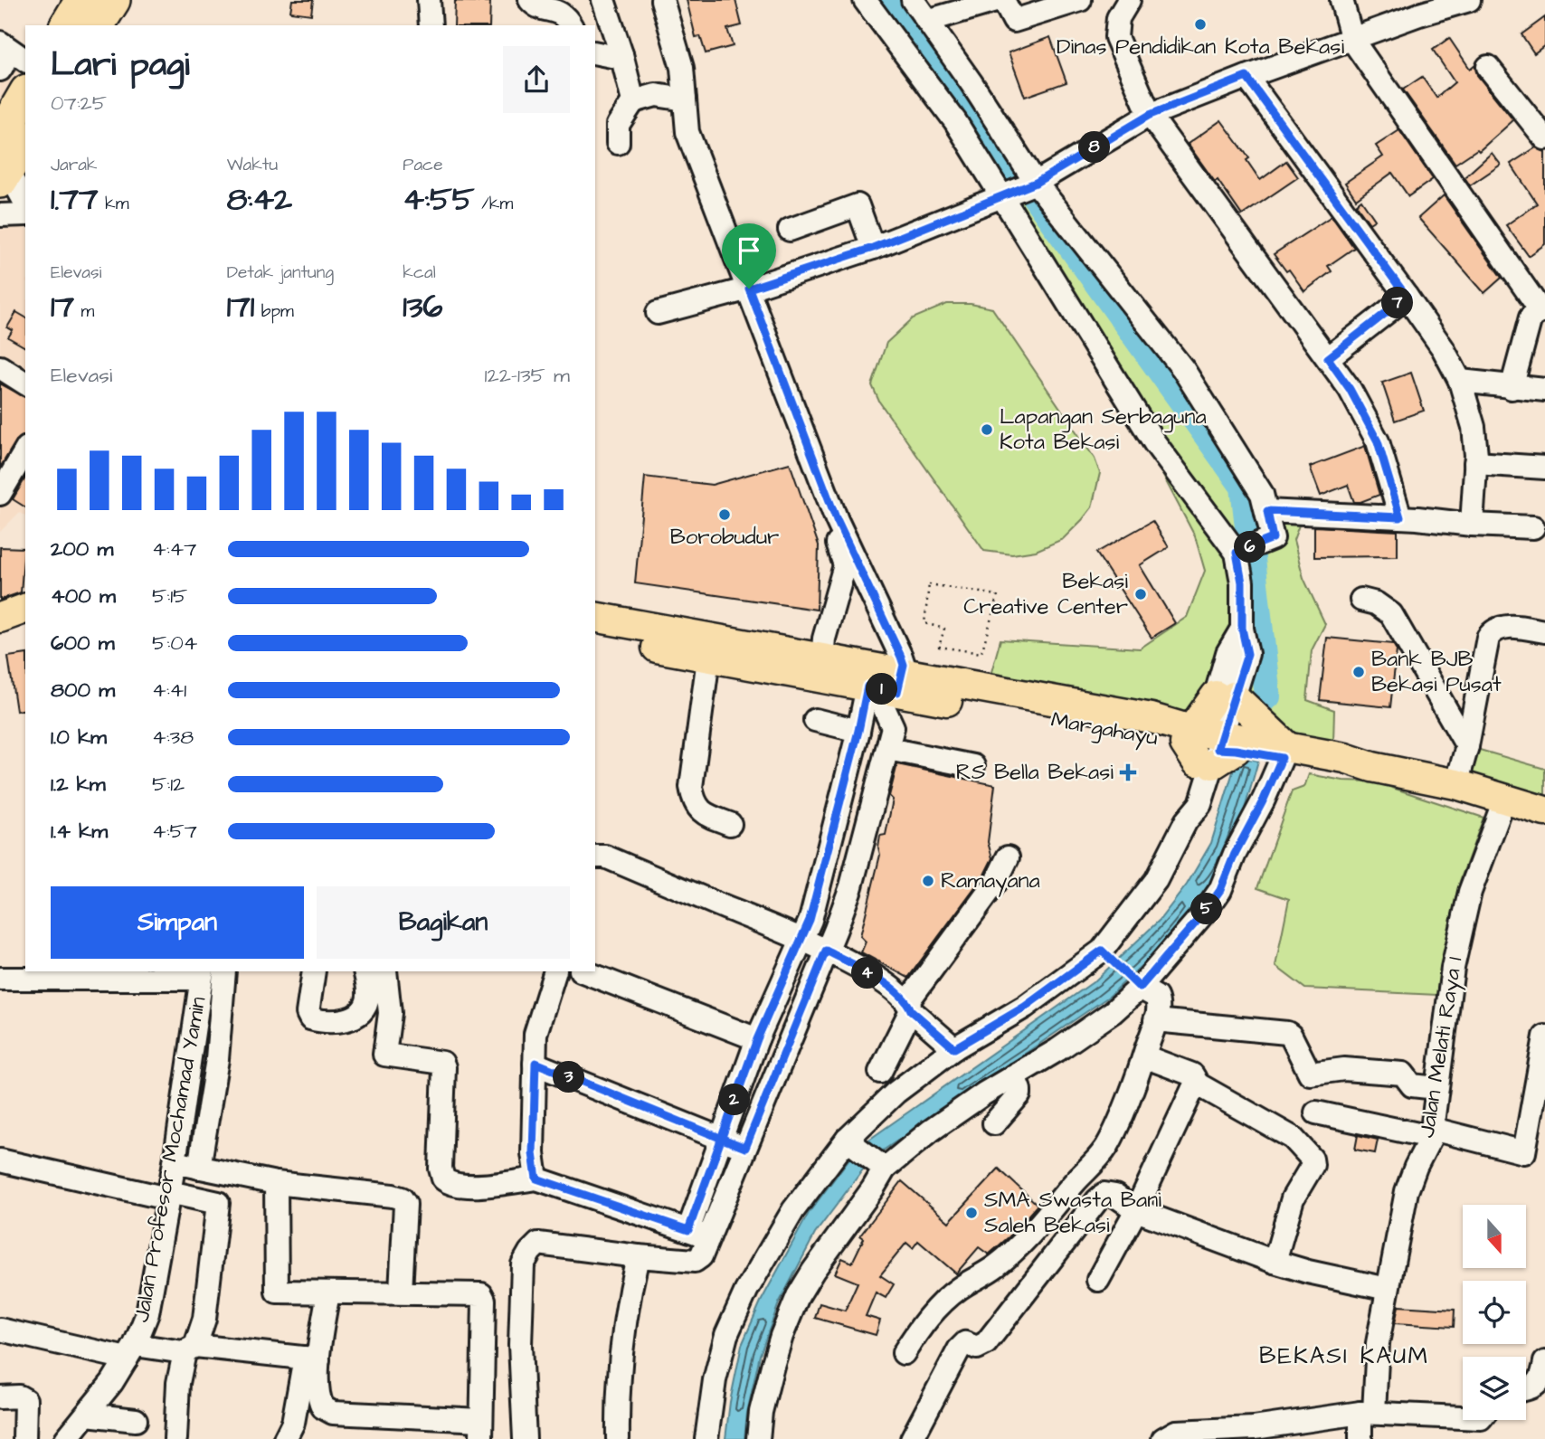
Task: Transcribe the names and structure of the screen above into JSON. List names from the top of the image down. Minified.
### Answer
{"streets":{"street":["Jalan Melati Raya 1","Jalan Profesor Mochamad Yamin"]},"districts":["BEKASI KAUM"],"places":{"other":["Dinas Pendidikan Kota Bekasi","Lapangan Serbaguna Kota Bekasi","Borobudur","Bekasi Creative Center","Bank BJB Bekasi Pusat","Ramayana","SMA Swasta Bani Saleh Bekasi"],"health":["RS Bella Bekasi"]},"north":"bottom","page":{"heading":["Lari pagi","07:25"],"pins":["8","7","6","1","5","4","3","2"],"stats":[["Jarak","1.77 km"],["Waktu","8:42"],["Pace","4:55 /km"],["Elevasi","17 m"],["Detak jantung","171 bpm"],["kcal","136"]],"chart":["Elevasi","122–135 m"],"list":[{"name":"200 m","note":"4:47"},{"name":"400 m","note":"5:15"},{"name":"600 m","note":"5:04"},{"name":"800 m","note":"4:41"},{"name":"1.0 km","note":"4:38"},{"name":"1.2 km","note":"5:12"},{"name":"1.4 km","note":"4:57"}],"buttons":["Simpan","Bagikan"]}}
